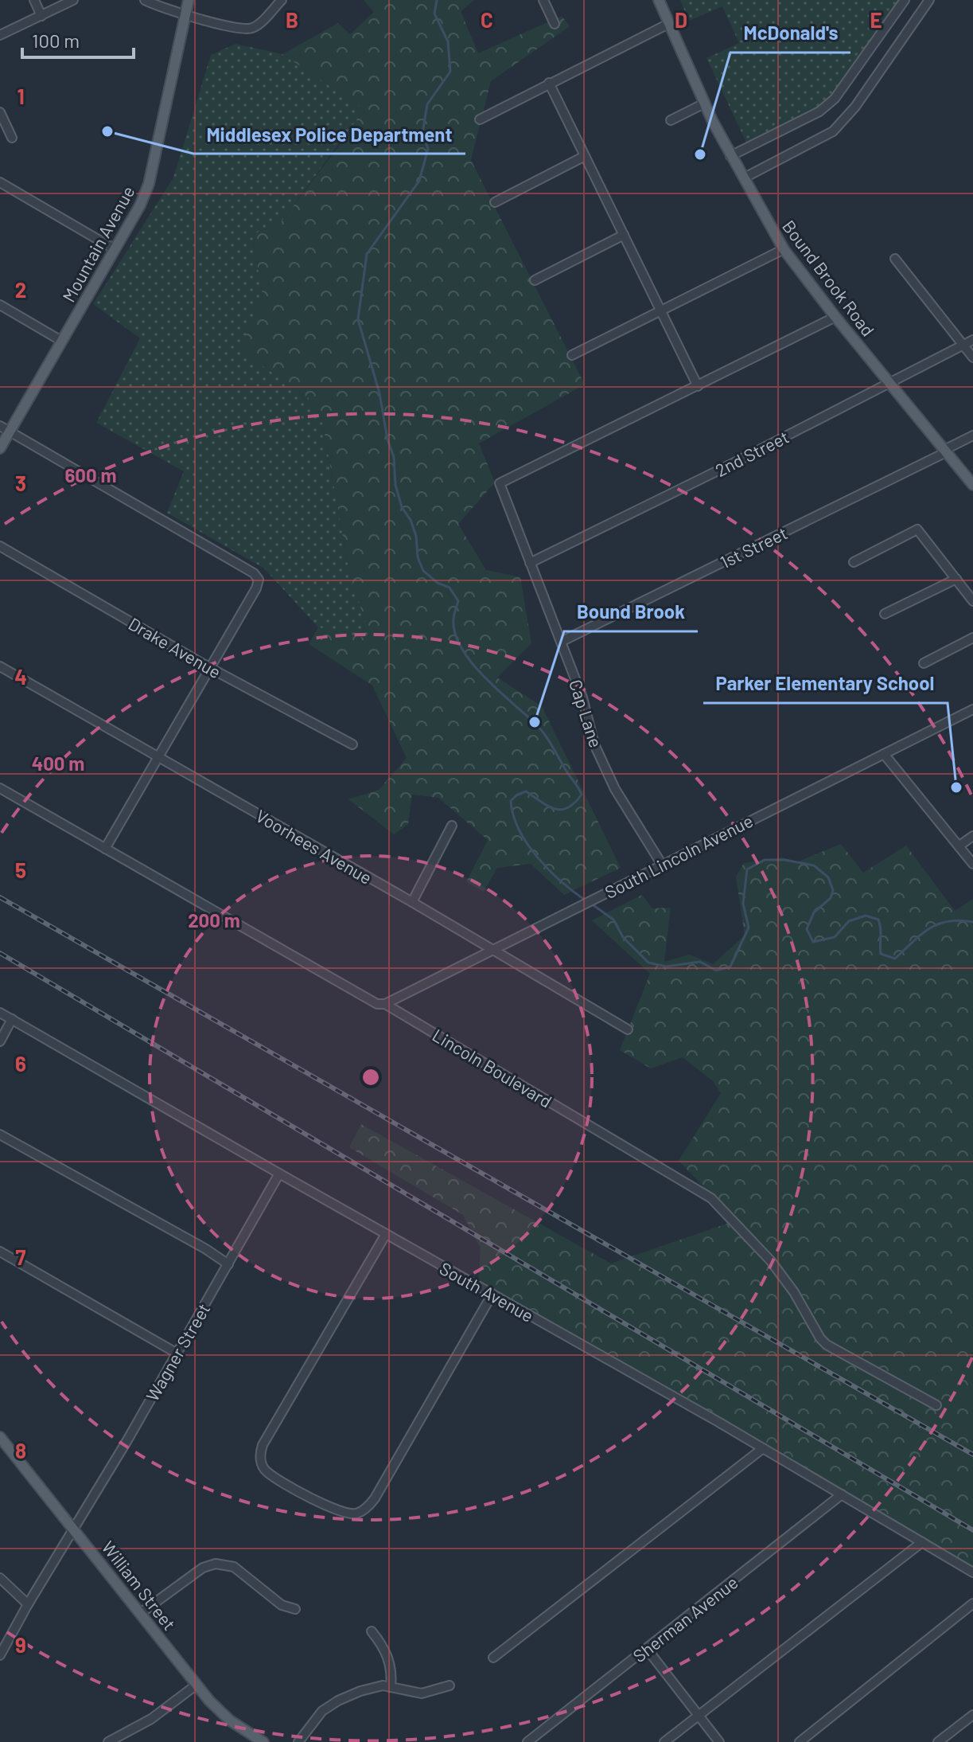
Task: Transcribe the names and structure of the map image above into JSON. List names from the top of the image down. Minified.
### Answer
{"streets":{"main road":["Mountain Avenue","Bound Brook Road","William Street"],"street":["2nd Street","1st Street","Drake Avenue","Cap Lane","Voorhees Avenue","South Lincoln Avenue","Lincoln Boulevard","South Avenue","Wagner Street","Sherman Avenue"]},"crossings":[["Bound Brook Road","2nd Street"],["Bound Brook Road","1st Street"],["2nd Street","Cap Lane"],["1st Street","Cap Lane"],["Cap Lane","South Lincoln Avenue"],["Voorhees Avenue","South Lincoln Avenue"],["South Lincoln Avenue","Lincoln Boulevard"],["South Avenue","Wagner Street"],["South Avenue","Sherman Avenue"],["Wagner Street","William Street"]],"places":["Middlesex Police Department","McDonald's","Bound Brook","Parker Elementary School"],"scale_bar":"100 m","grid":{"columns":["B","C","D","E"],"rows":["1","2","3","4","5","6","7","8","9"]},"rings":["600 m","400 m","200 m"]}
